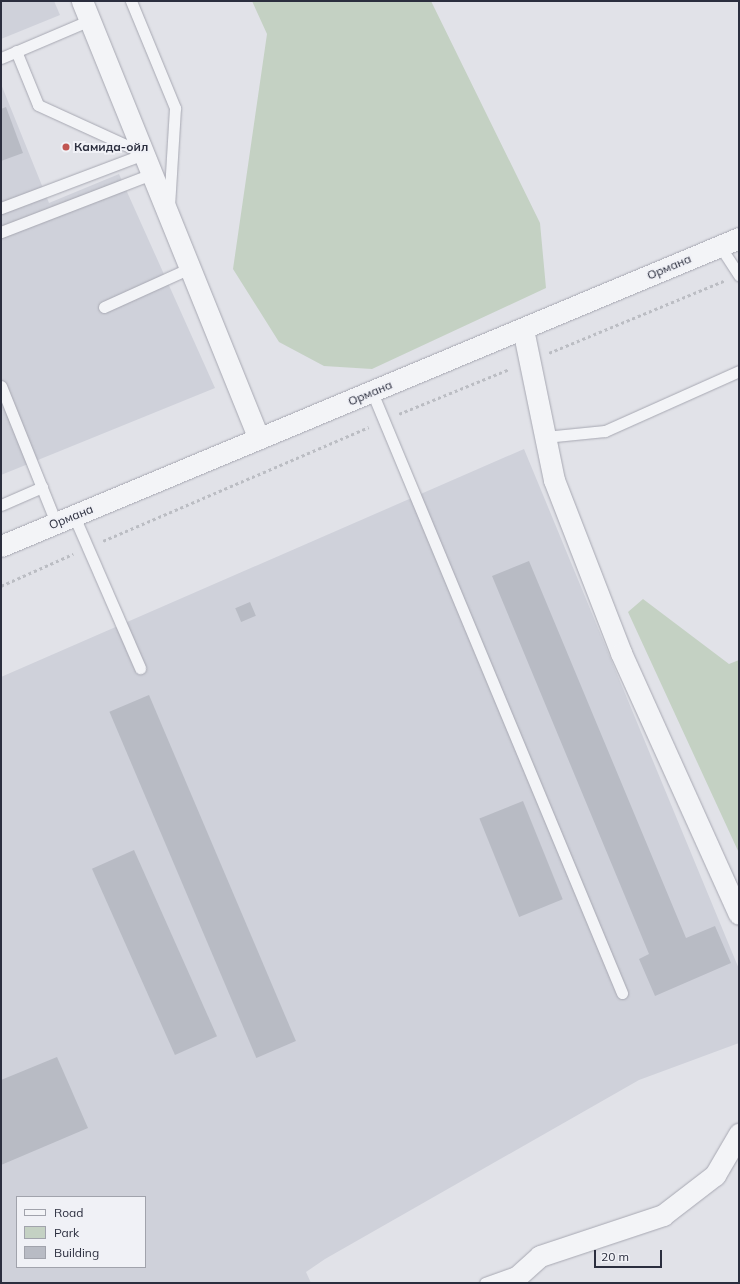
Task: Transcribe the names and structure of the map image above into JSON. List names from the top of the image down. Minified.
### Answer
{"streets":{"street":["Ормана"]},"places":["Камида-ойл"],"legend":["Road","Park","Building"],"scale_bar":"20 m"}
